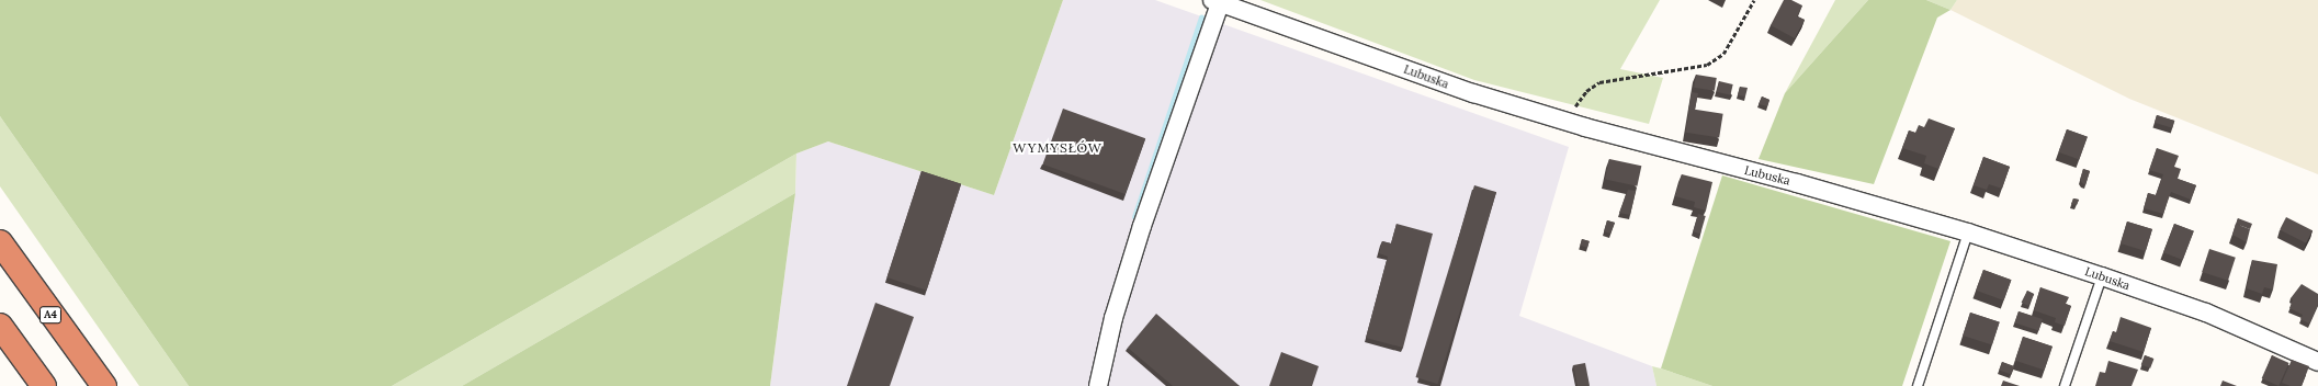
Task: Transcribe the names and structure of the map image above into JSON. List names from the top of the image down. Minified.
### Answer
{"streets":{"highway":["A4"],"street":["Lubuska"]},"districts":["WYMYSŁÓW"]}
